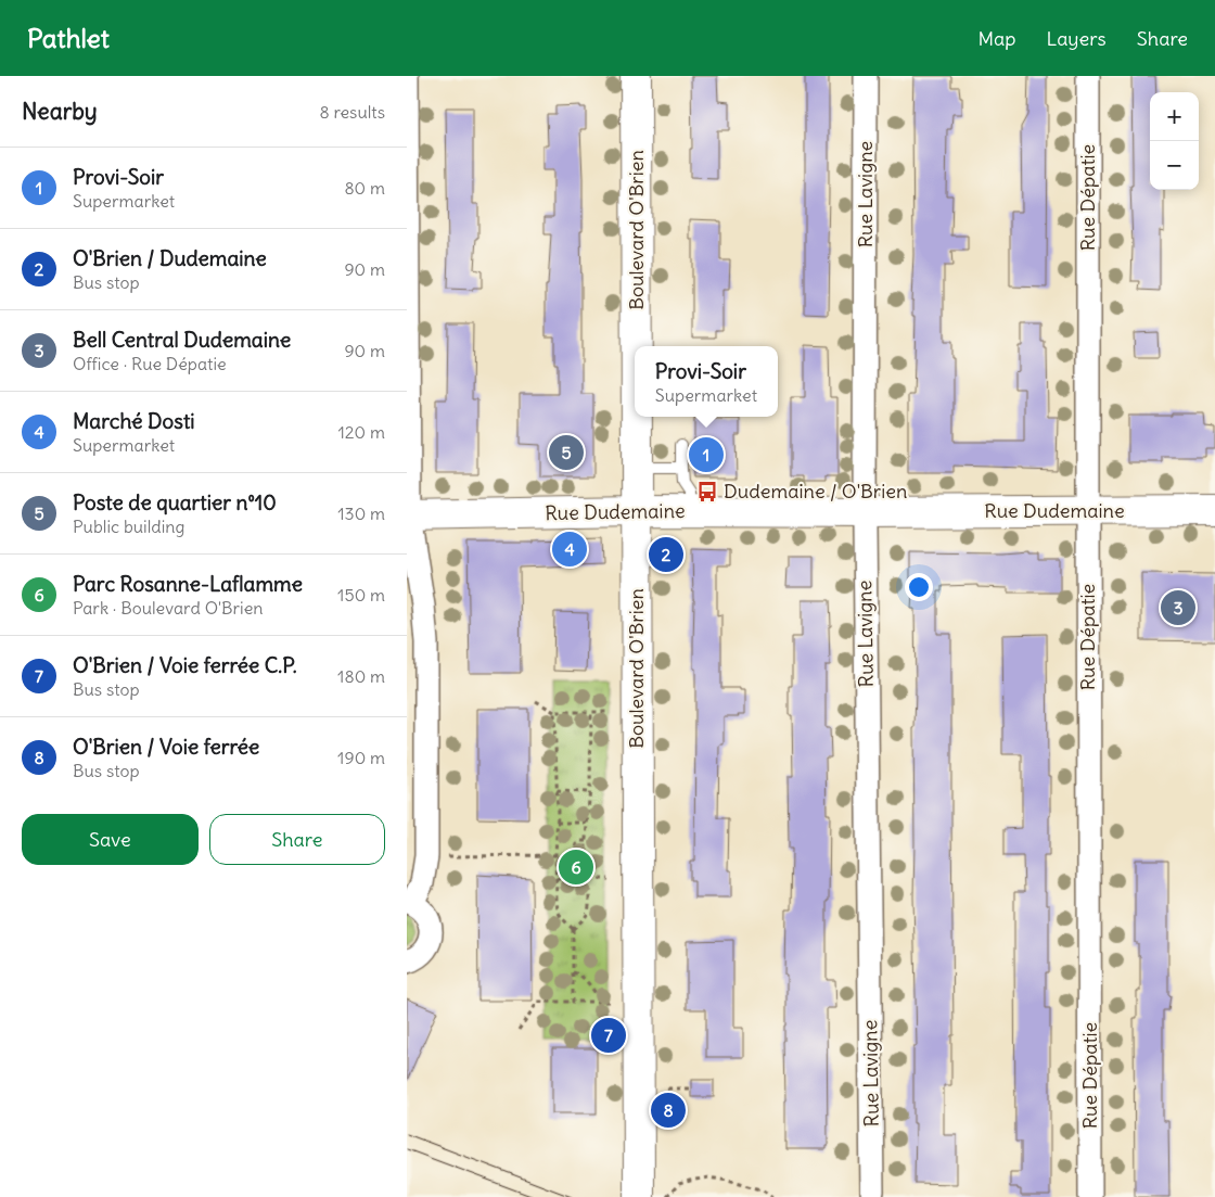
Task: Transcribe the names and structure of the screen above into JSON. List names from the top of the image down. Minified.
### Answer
{"streets":{"street":["Rue Lavigne","Rue Dépatie","Boulevard O'Brien","Rue Dudemaine"]},"crossings":[["Rue Lavigne","Rue Dudemaine"],["Rue Dépatie","Rue Dudemaine"],["Boulevard O'Brien","Rue Dudemaine"]],"places":{"bus stop":["Dudemaine / O'Brien"]},"page":{"header":"Pathlet","nav":["Map","Layers","Share"],"heading":["Nearby","8 results"],"map_buttons":["+","−"],"list":[{"mark":"1","name":"Provi-Soir","note":"Supermarket","value":"80 m"},{"mark":"2","name":"O'Brien / Dudemaine","note":"Bus stop","value":"90 m"},{"mark":"3","name":"Bell Central Dudemaine","note":"Office · Rue Dépatie","value":"90 m"},{"mark":"4","name":"Marché Dosti","note":"Supermarket","value":"120 m"},{"mark":"5","name":"Poste de quartier n°10","note":"Public building","value":"130 m"},{"mark":"6","name":"Parc Rosanne-Laflamme","note":"Park · Boulevard O'Brien","value":"150 m"},{"mark":"7","name":"O'Brien / Voie ferrée C.P.","note":"Bus stop","value":"180 m"},{"mark":"8","name":"O'Brien / Voie ferrée","note":"Bus stop","value":"190 m"}],"popup":["Provi-Soir","Supermarket"],"pins":["5","1","4","2","3","6","7","8"],"buttons":["Save","Share"]}}
